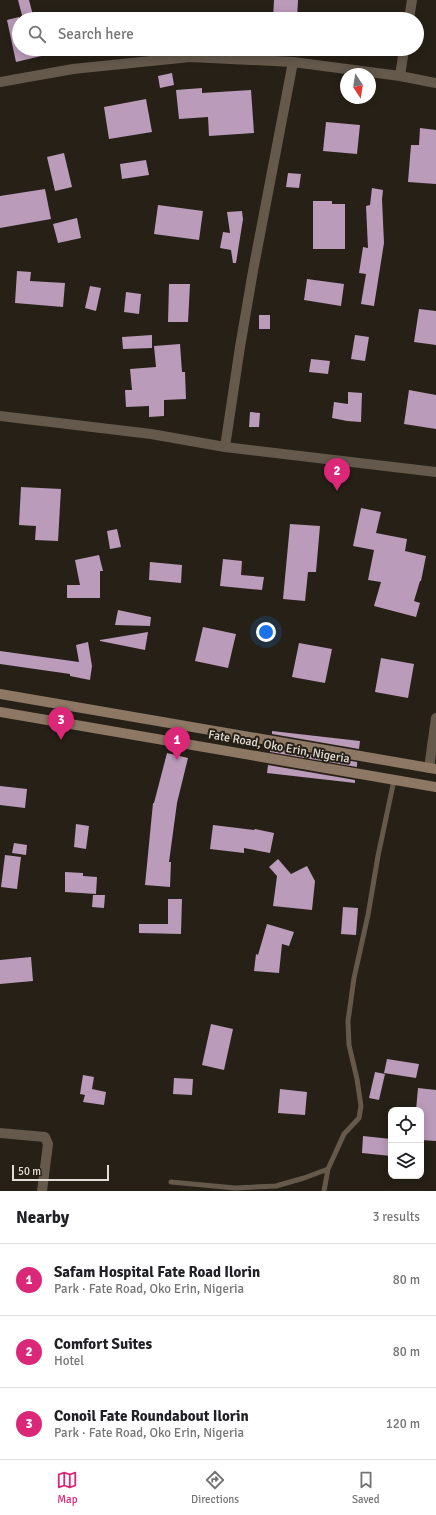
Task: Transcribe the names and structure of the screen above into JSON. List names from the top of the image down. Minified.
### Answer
{"streets":{"street":["Fate Road, Oko Erin, Nigeria"]},"scale_bar":"50 m","north":"bottom","page":{"search":"Search here","pins":["2","3","1"],"scale":"50 m","heading":["Nearby","3 results"],"list":[{"mark":"1","name":"Safam Hospital Fate Road Ilorin","note":"Park · Fate Road, Oko Erin, Nigeria","value":"80 m"},{"mark":"2","name":"Comfort Suites","note":"Hotel","value":"80 m"},{"mark":"3","name":"Conoil Fate Roundabout Ilorin","note":"Park · Fate Road, Oko Erin, Nigeria","value":"120 m"}],"nav":["Map","Directions","Saved"]}}
